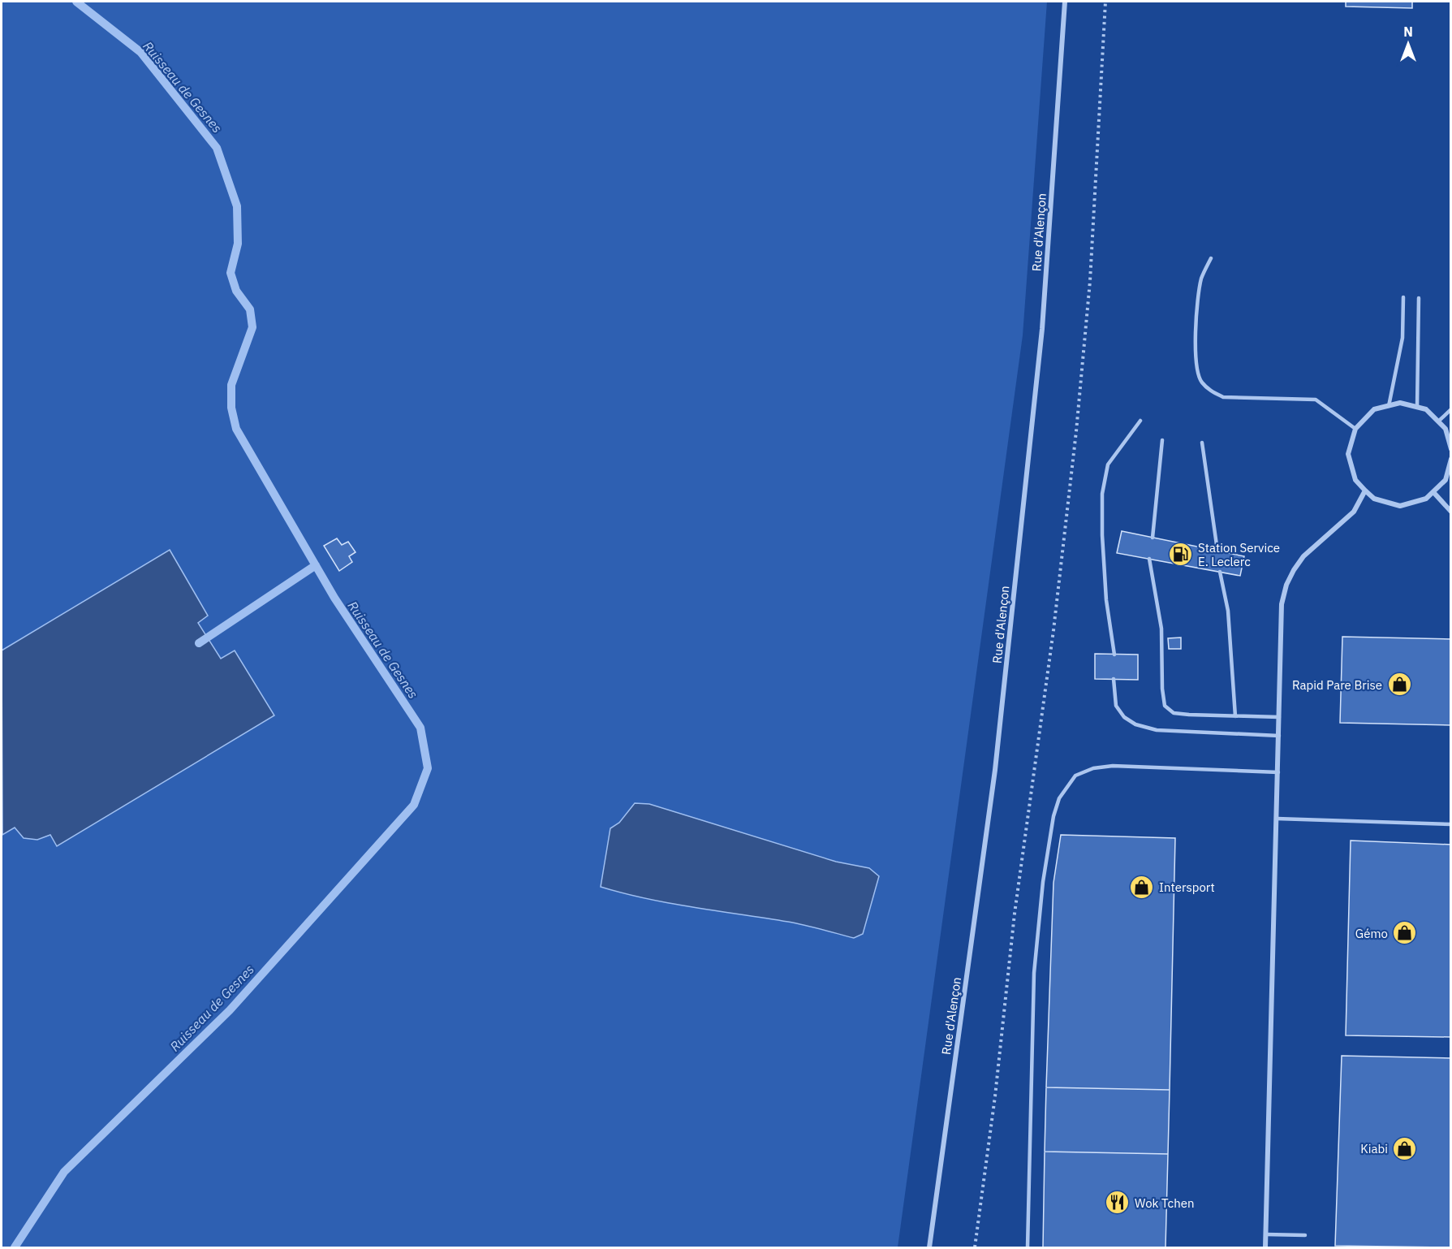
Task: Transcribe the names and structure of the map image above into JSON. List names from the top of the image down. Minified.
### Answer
{"streets":{"street":["Rue d'Alençon"]},"water":["Ruisseau de Gesnes"],"places":{"fuel station":["Station Service E. Leclerc"],"shop":["Rapid Pare Brise","Intersport","Gémo","Kiabi"],"restaurant":["Wok Tchen"]},"north":"top"}
